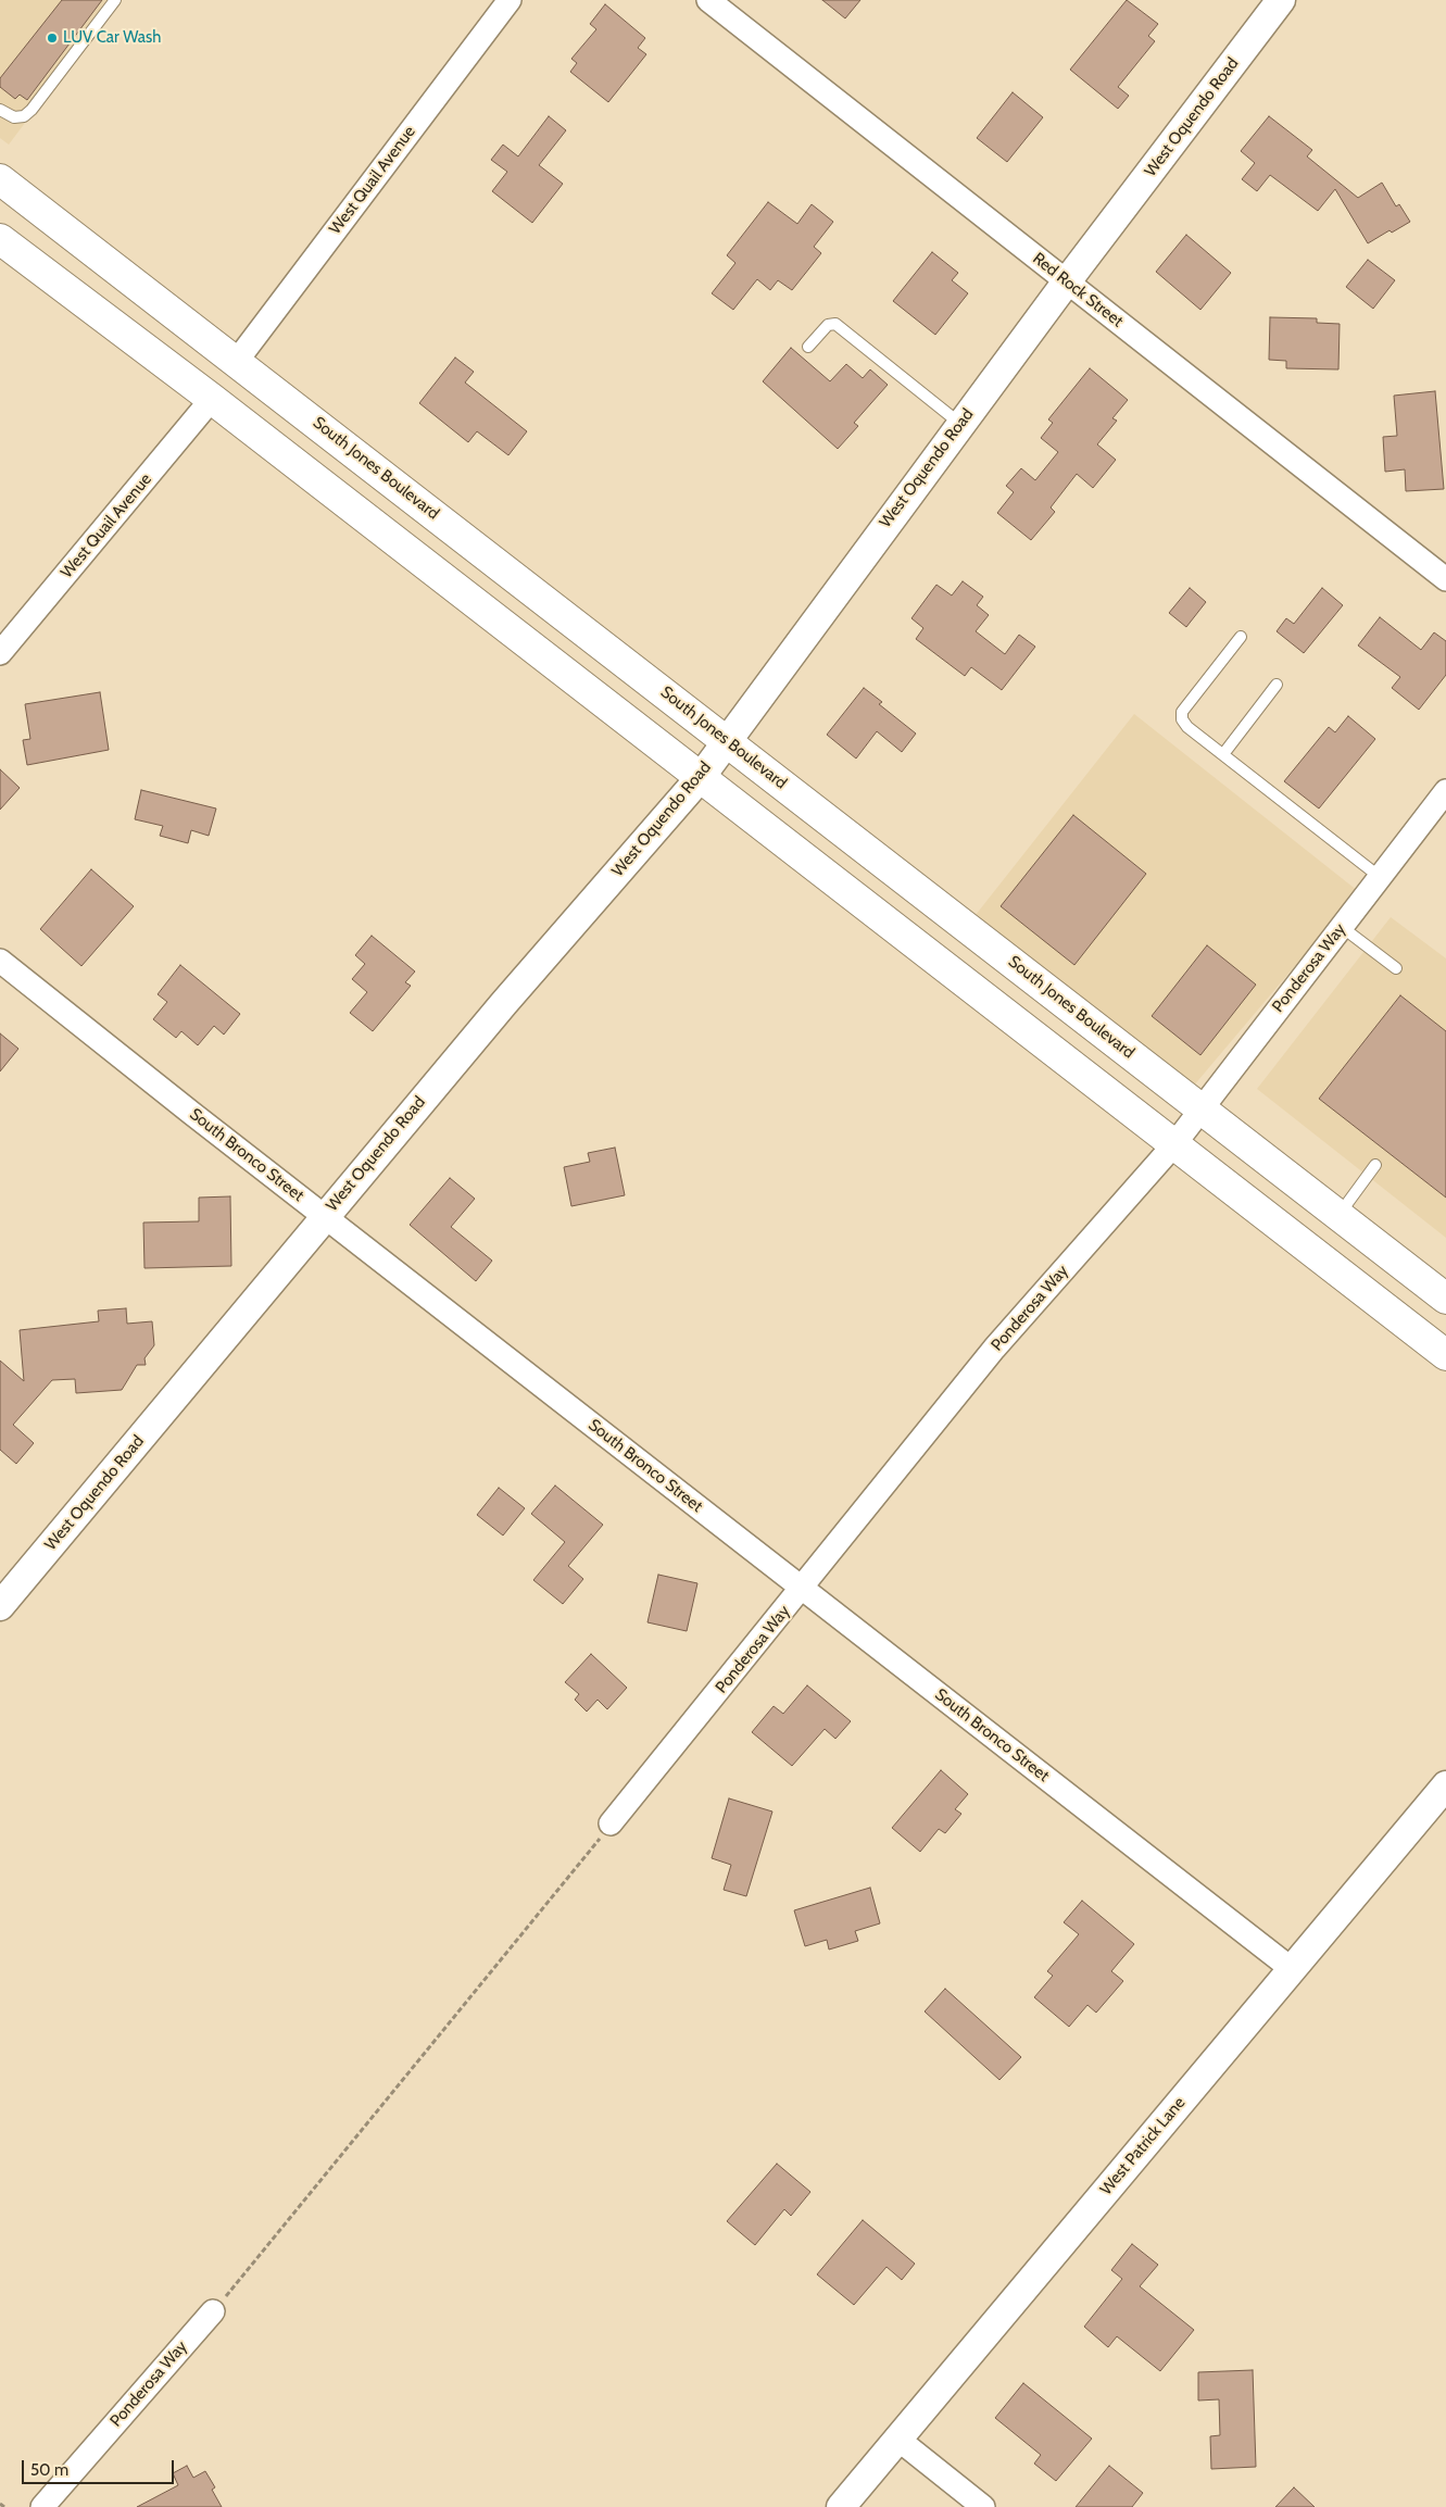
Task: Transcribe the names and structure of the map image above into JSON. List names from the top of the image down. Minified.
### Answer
{"streets":{"main road":["South Jones Boulevard"],"street":["West Oquendo Road","West Quail Avenue","Red Rock Street","Ponderosa Way","South Bronco Street","West Patrick Lane"]},"crossings":[["West Oquendo Road","Red Rock Street"],["West Oquendo Road","South Jones Boulevard"],["West Oquendo Road","South Bronco Street"],["West Quail Avenue","South Jones Boulevard"],["South Jones Boulevard","Ponderosa Way"],["Ponderosa Way","South Bronco Street"],["South Bronco Street","West Patrick Lane"]],"places":["LUV Car Wash"],"scale_bar":"50 m"}
